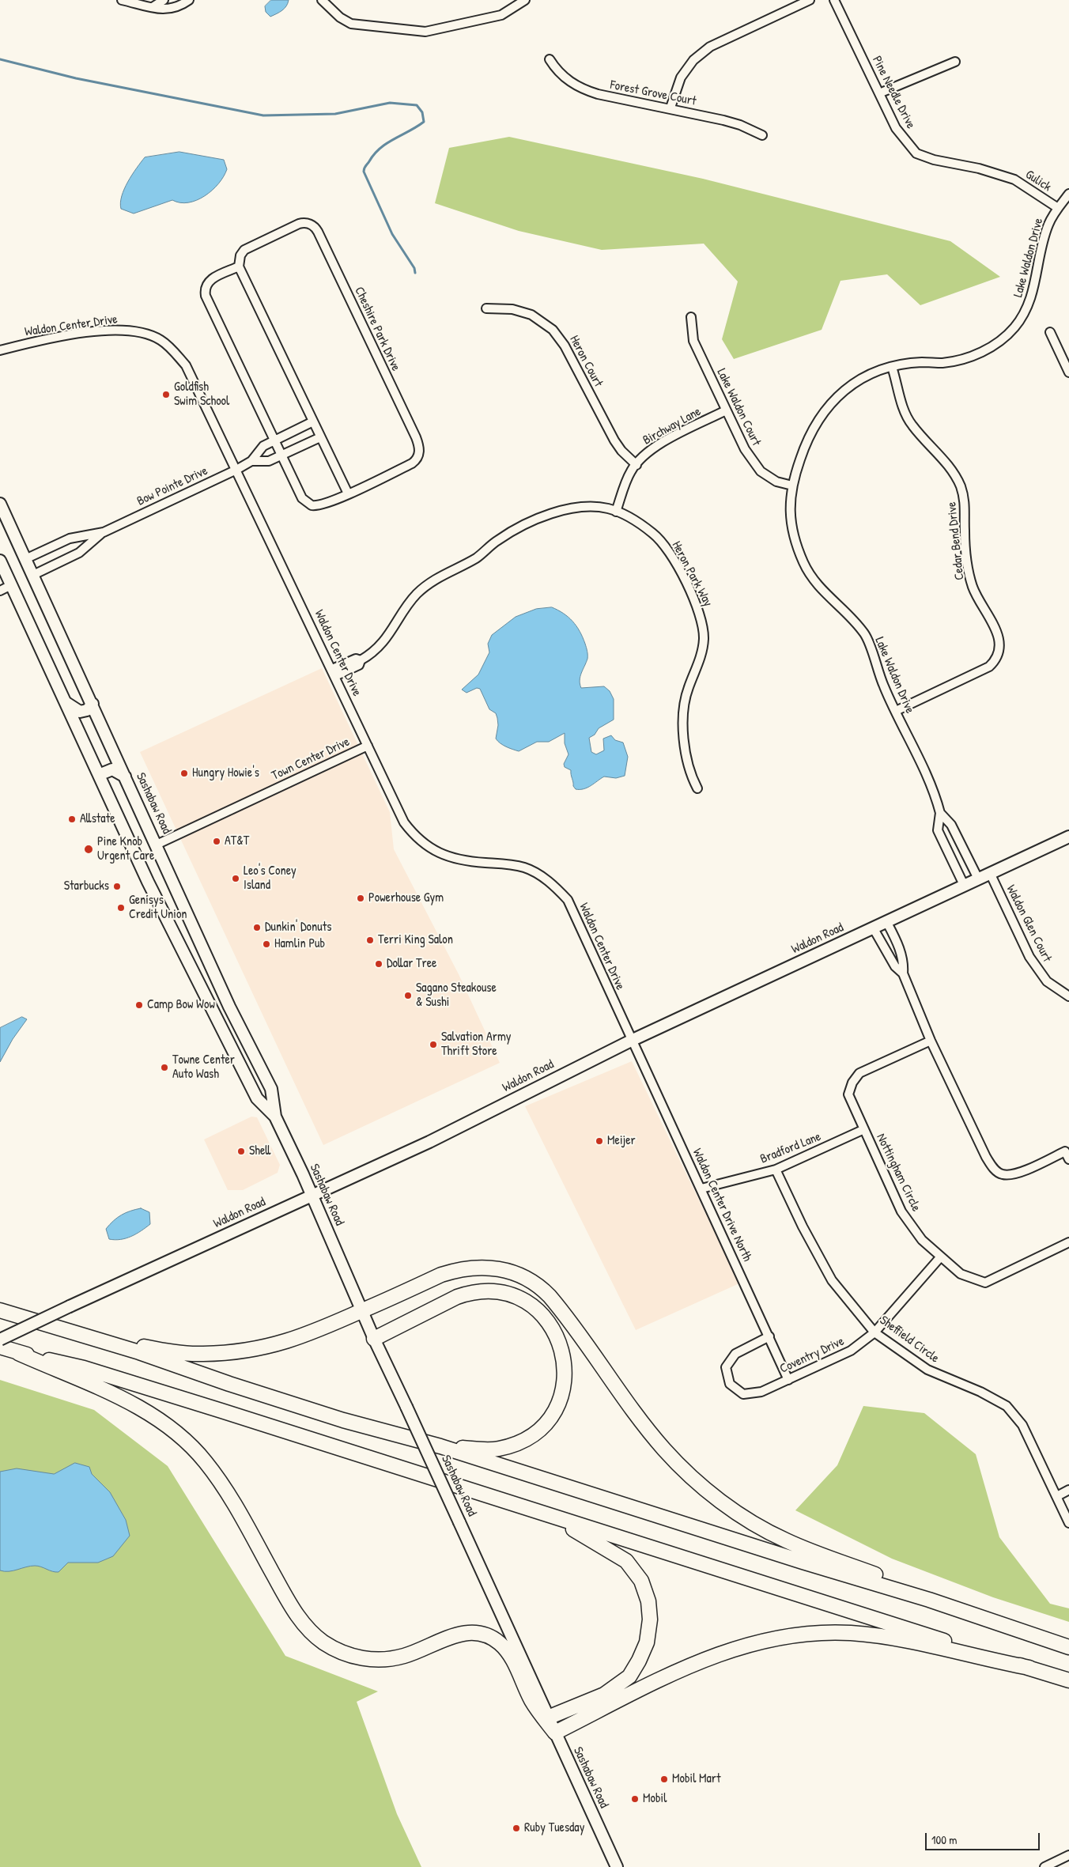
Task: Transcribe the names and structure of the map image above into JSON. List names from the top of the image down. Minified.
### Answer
{"streets":{"main road":["Sashabaw Road","Waldon Road"],"street":["Pine Needle Drive","Forest Grove Court","Gulick","Lake Waldon Drive","Waldon Center Drive","Cheshire Park Drive","Heron Court","Lake Waldon Court","Birchway Lane","Bow Pointe Drive","Cedar Bend Drive","Heron Park Way","Town Center Drive","Waldon Glen Court","Bradford Lane","Nottingham Circle","Waldon Center Drive North","Sheffield Circle","Coventry Drive"]},"crossings":[["Pine Needle Drive","Gulick"],["Gulick","Lake Waldon Drive"],["Lake Waldon Drive","Lake Waldon Court"],["Lake Waldon Drive","Cedar Bend Drive"],["Lake Waldon Drive","Waldon Road"],["Waldon Center Drive","Bow Pointe Drive"],["Waldon Center Drive","Heron Park Way"],["Waldon Center Drive","Town Center Drive"],["Waldon Center Drive","Waldon Road"],["Waldon Center Drive","Waldon Center Drive North"],["Cheshire Park Drive","Bow Pointe Drive"],["Heron Court","Birchway Lane"],["Lake Waldon Court","Birchway Lane"],["Birchway Lane","Heron Park Way"],["Bow Pointe Drive","Sashabaw Road"],["Town Center Drive","Sashabaw Road"],["Sashabaw Road","Waldon Road"],["Waldon Glen Court","Waldon Road"],["Waldon Road","Waldon Center Drive North"],["Bradford Lane","Nottingham Circle"],["Bradford Lane","Waldon Center Drive North"],["Bradford Lane","Sheffield Circle"],["Nottingham Circle","Coventry Drive"],["Waldon Center Drive North","Coventry Drive"],["Sheffield Circle","Coventry Drive"]],"places":["Goldfish Swim School","Hungry Howie's","Allstate","AT&T","Pine Knob Urgent Care","Leo's Coney Island","Starbucks","Powerhouse Gym","Genisys Credit Union","Dunkin' Donuts","Terri King Salon","Hamlin Pub","Dollar Tree","Sagano Steakouse & Sushi","Camp Bow Wow","Salvation Army Thrift Store","Towne Center Auto Wash","Meijer","Shell","Mobil Mart","Mobil","Ruby Tuesday"],"scale_bar":"100 m"}
